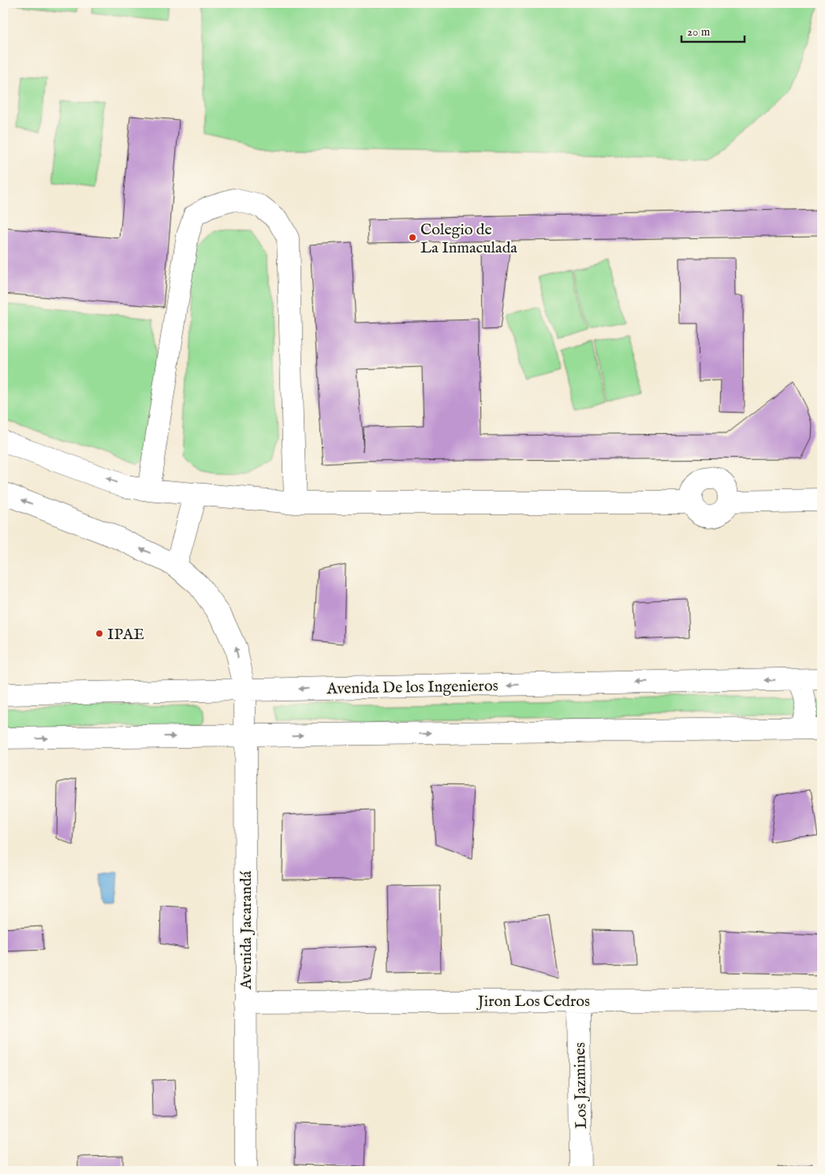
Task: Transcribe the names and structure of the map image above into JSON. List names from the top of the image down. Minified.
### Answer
{"streets":{"street":["Avenida De los Ingenieros","Avenida Jacarandá","Jiron Los Cedros","Los Jazmines"]},"crossings":[["Avenida De los Ingenieros","Avenida Jacarandá"],["Avenida Jacarandá","Jiron Los Cedros"],["Jiron Los Cedros","Los Jazmines"]],"places":["Colegio de La Inmaculada","IPAE"],"scale_bar":"20 m"}
